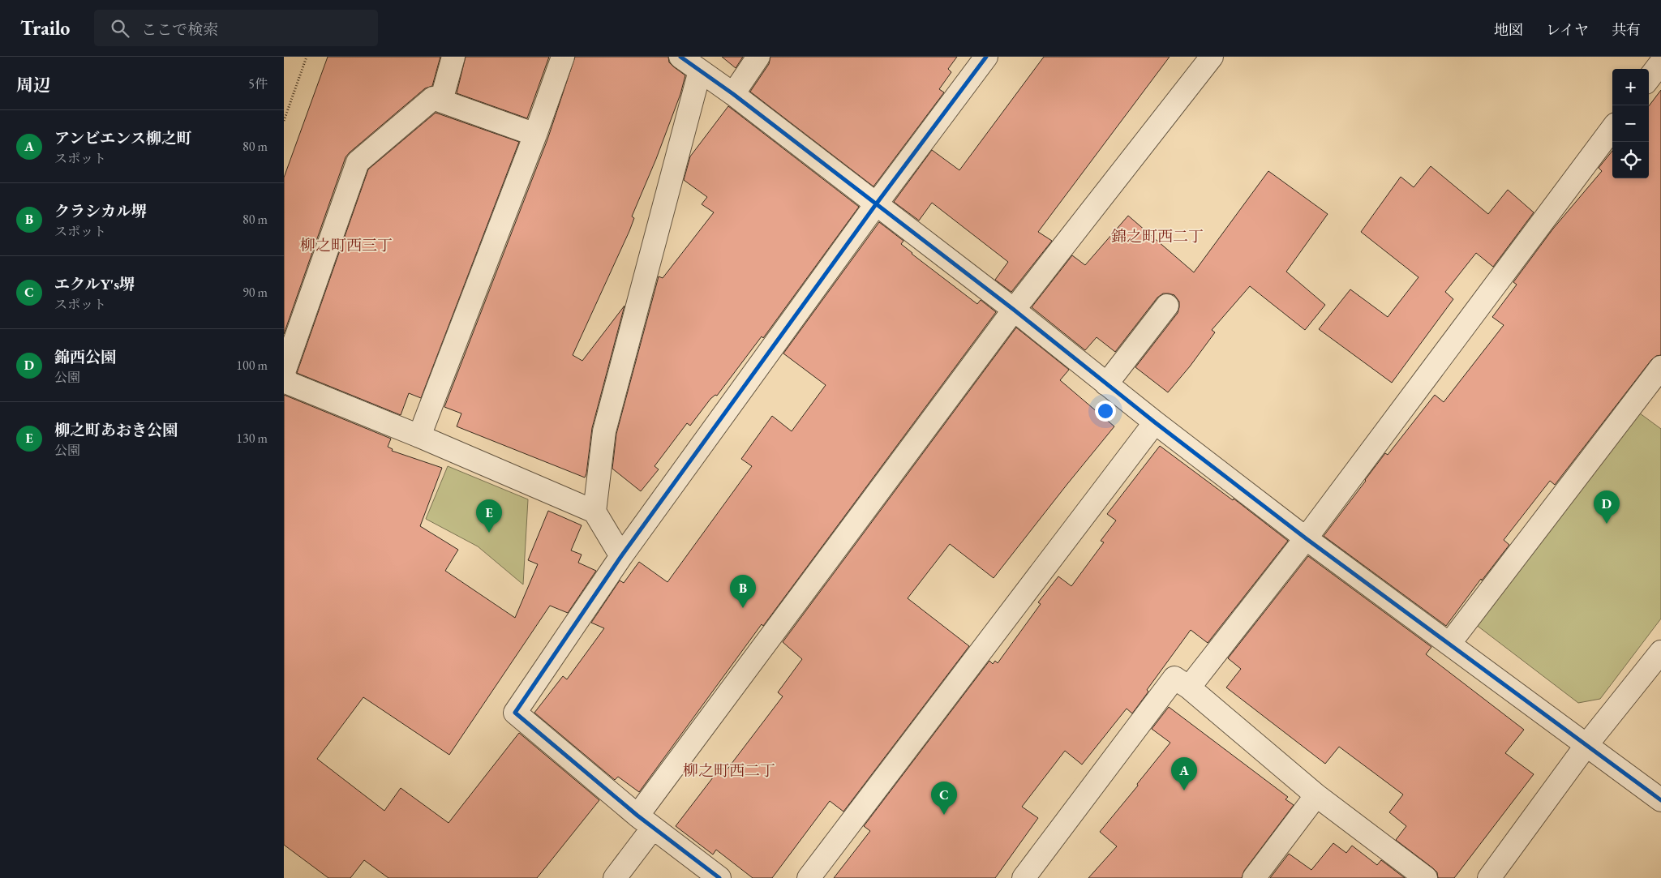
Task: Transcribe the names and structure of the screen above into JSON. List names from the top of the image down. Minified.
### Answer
{"districts":["錦之町西二丁","柳之町西三丁","柳之町西二丁"],"page":{"header":"Trailo","search":"ここで検索","nav":["地図","レイヤ","共有"],"heading":["周辺","5件"],"map_buttons":["+","−"],"list":[{"mark":"A","name":"アンビエンス柳之町","note":"スポット","value":"80 m"},{"mark":"B","name":"クラシカル堺","note":"スポット","value":"80 m"},{"mark":"C","name":"エクルY's堺","note":"スポット","value":"90 m"},{"mark":"D","name":"錦西公園","note":"公園","value":"100 m"},{"mark":"E","name":"柳之町あおき公園","note":"公園","value":"130 m"}],"pins":["D","E","B","A","C"]}}
